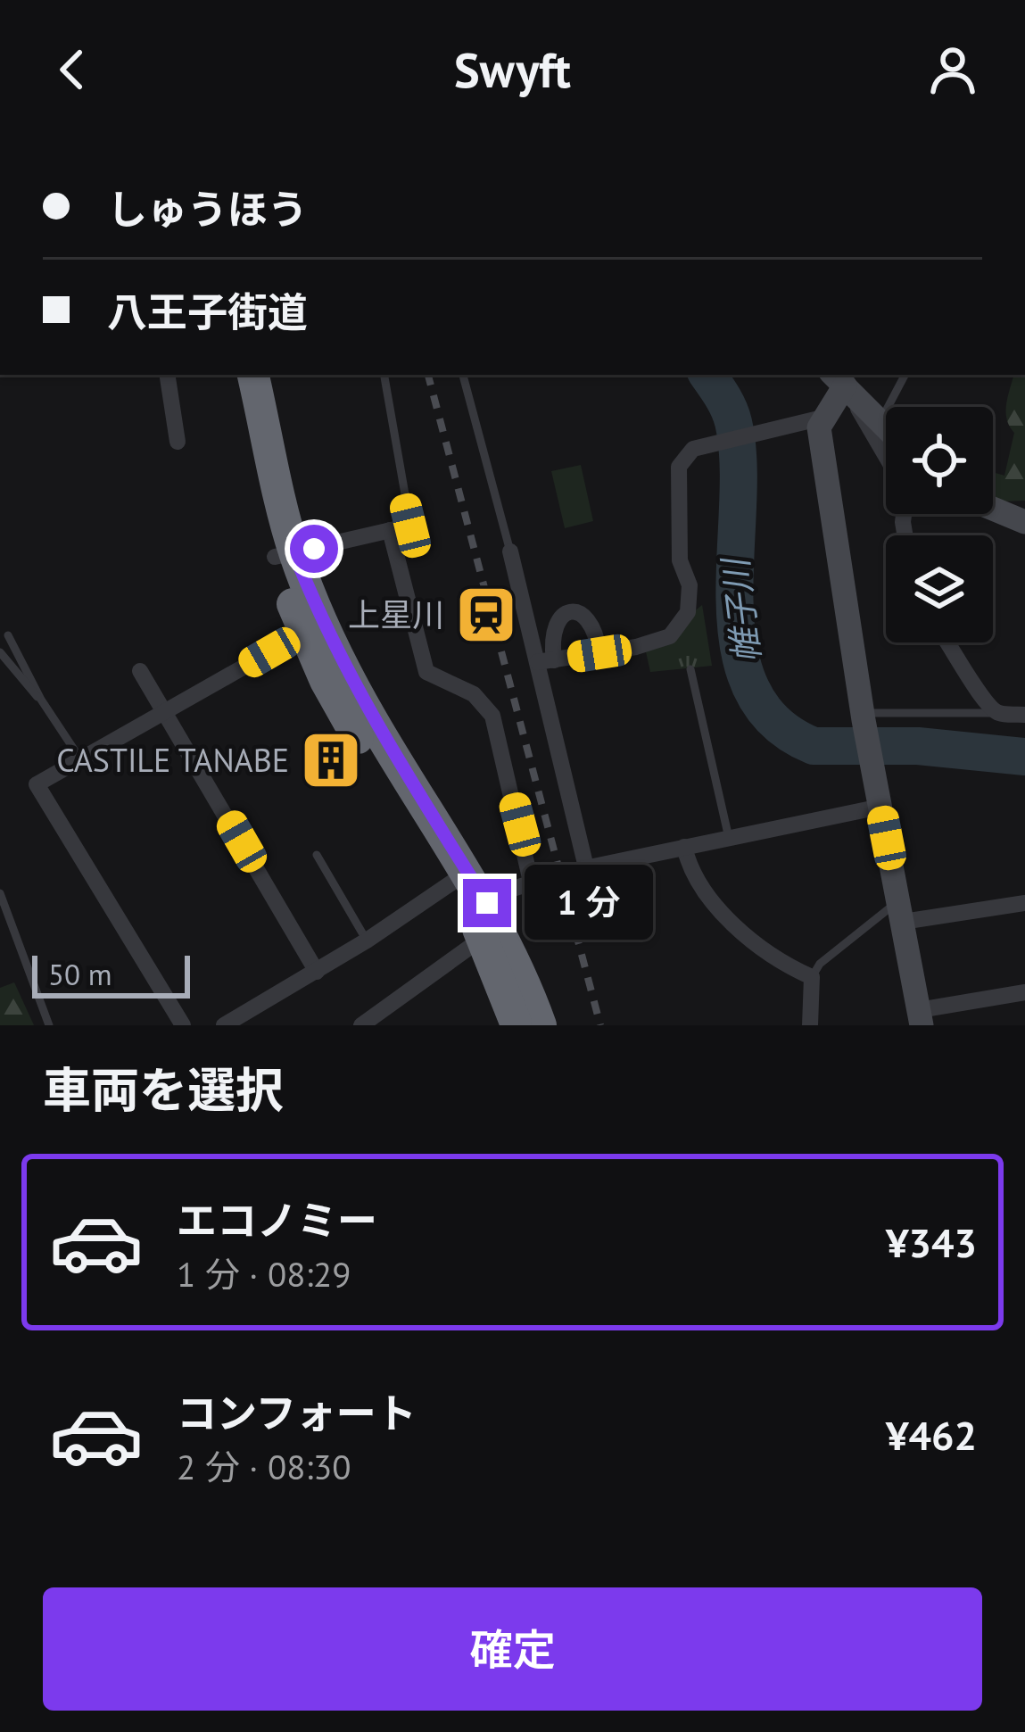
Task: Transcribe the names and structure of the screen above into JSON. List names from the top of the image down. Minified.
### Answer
{"water":["帷子川"],"places":{"station":["上星川"],"building":["CASTILE TANABE"]},"scale_bar":"50 m","page":{"header":"Swyft","banner":["しゅうほう","八王子街道"],"bubble":"1 分","scale":"50 m","heading":"車両を選択","list":[{"name":"エコノミー","note":"1 分 · 08:29","value":"¥343"},{"name":"コンフォート","note":"2 分 · 08:30","value":"¥462"}],"buttons":"確定"}}
